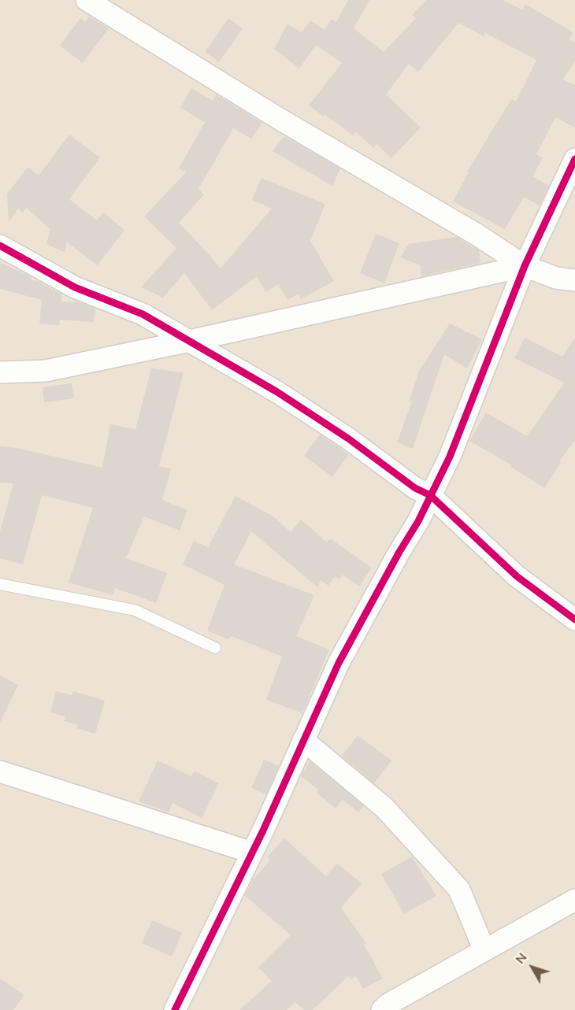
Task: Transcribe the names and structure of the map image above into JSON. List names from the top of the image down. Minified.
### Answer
{"north":"top left"}
